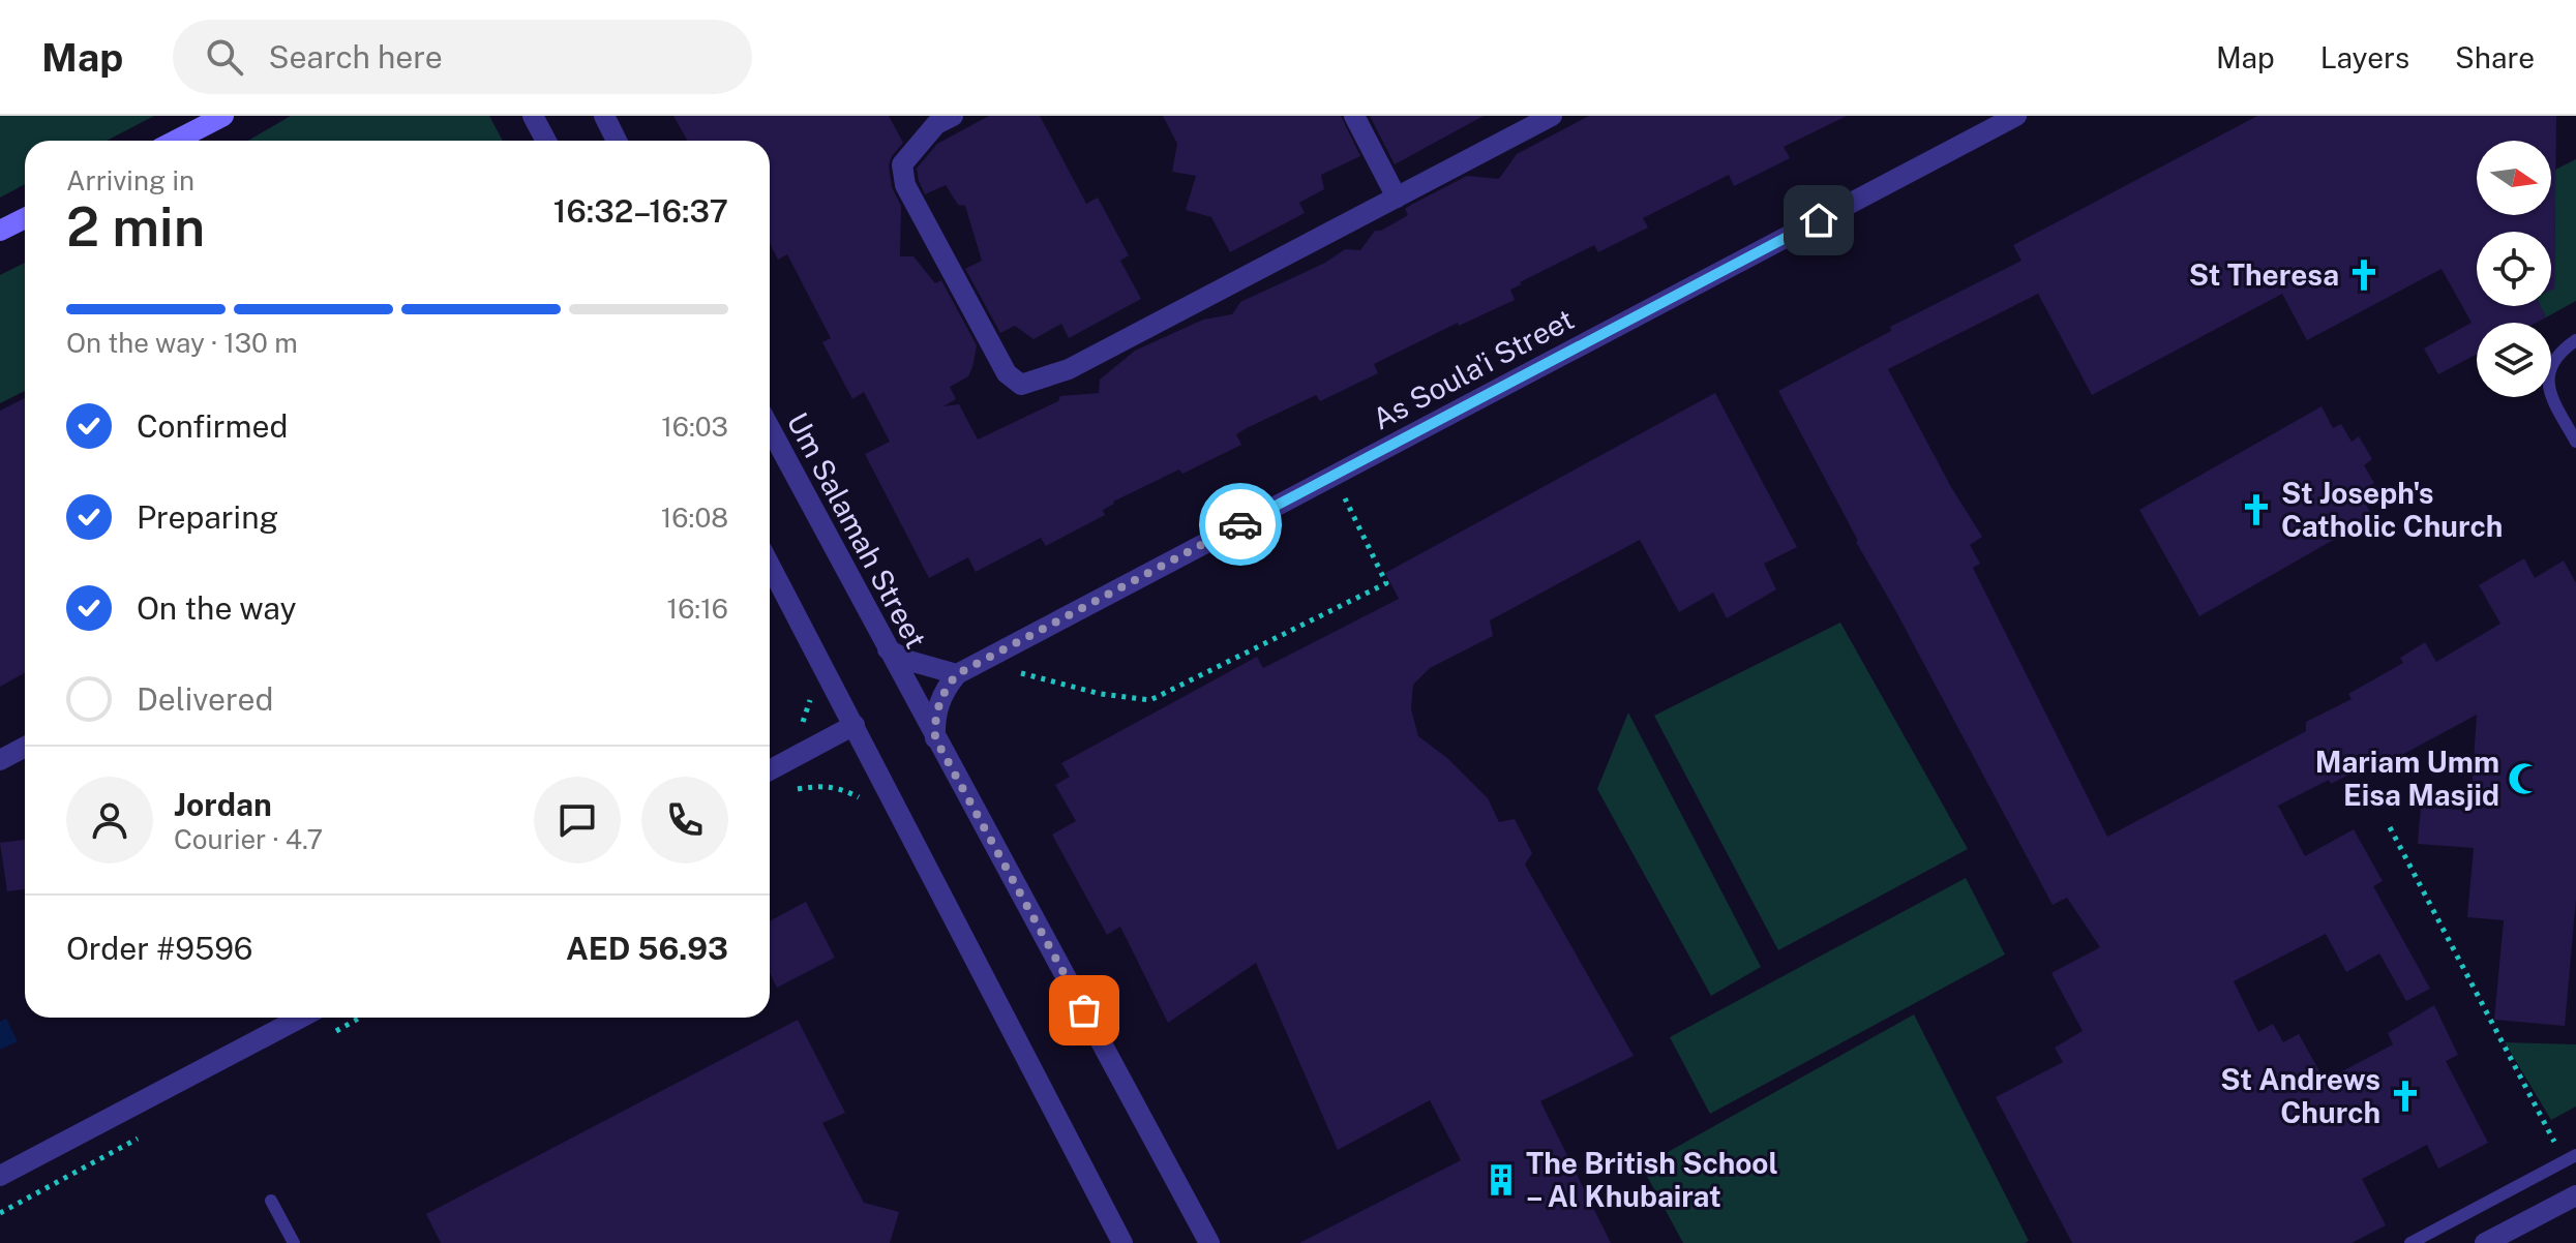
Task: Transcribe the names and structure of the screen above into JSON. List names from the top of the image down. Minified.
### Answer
{"streets":{"street":["As Soula'i Street","Um Salamah Street"]},"places":{"church":["St Theresa","St Joseph's Catholic Church","St Andrews Church"],"mosque":["Mariam Umm Eisa Masjid"],"building":["The British School – Al Khubairat"]},"north":"right","page":{"header":"Map","search":"Search here","nav":["Map","Layers","Share"],"heading":["2 min","Arriving in","16:32–16:37"],"panel":["Jordan","Courier · 4.7","Order #9596","AED 56.93"],"bar":"On the way · 130 m","list":[["Confirmed","16:03"],["Preparing","16:08"],["On the way","16:16"],"Delivered"]}}
